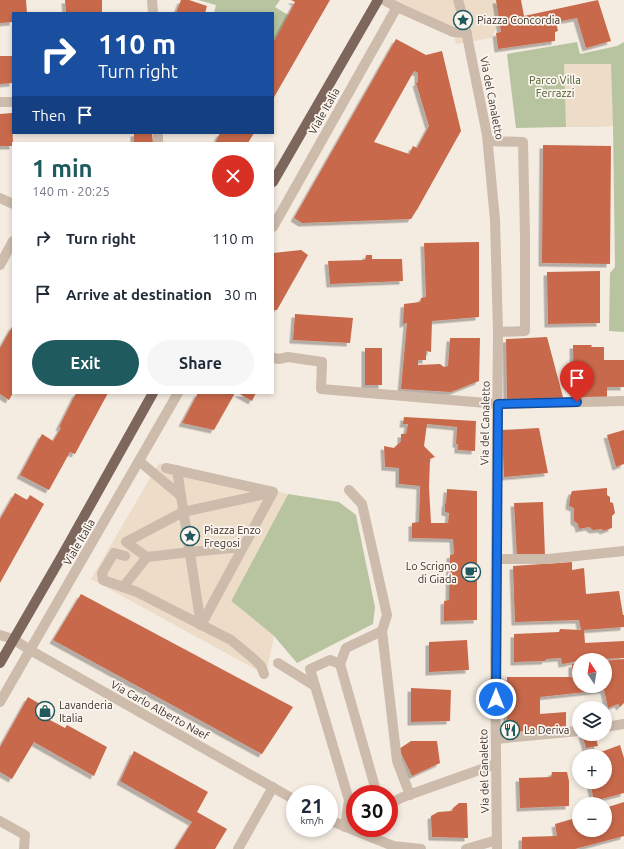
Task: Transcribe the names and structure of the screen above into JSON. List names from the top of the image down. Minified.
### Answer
{"streets":{"main road":["Viale Italia"],"street":["Via del Canaletto","Via Carlo Alberto Naef"]},"crossings":[["Viale Italia","Via Carlo Alberto Naef"]],"parks":["Parco Villa Ferrazzi"],"places":{"place":["Piazza Concordia","Piazza Enzo Fregosi"],"cafe":["Lo Scrigno di Giada"],"shop":["Lavanderia Italia"],"restaurant":["La Deriva"]},"north":"top","page":{"turn":["110 m","Turn right"],"then":"Then","heading":["1 min","140 m · 20:25"],"list":[{"name":"Turn right","value":"110 m"},{"name":"Arrive at destination","value":"30 m"}],"buttons":["Exit","Share"],"map_buttons":["+","−"],"speed":"21 km/h","limit":"30"}}
